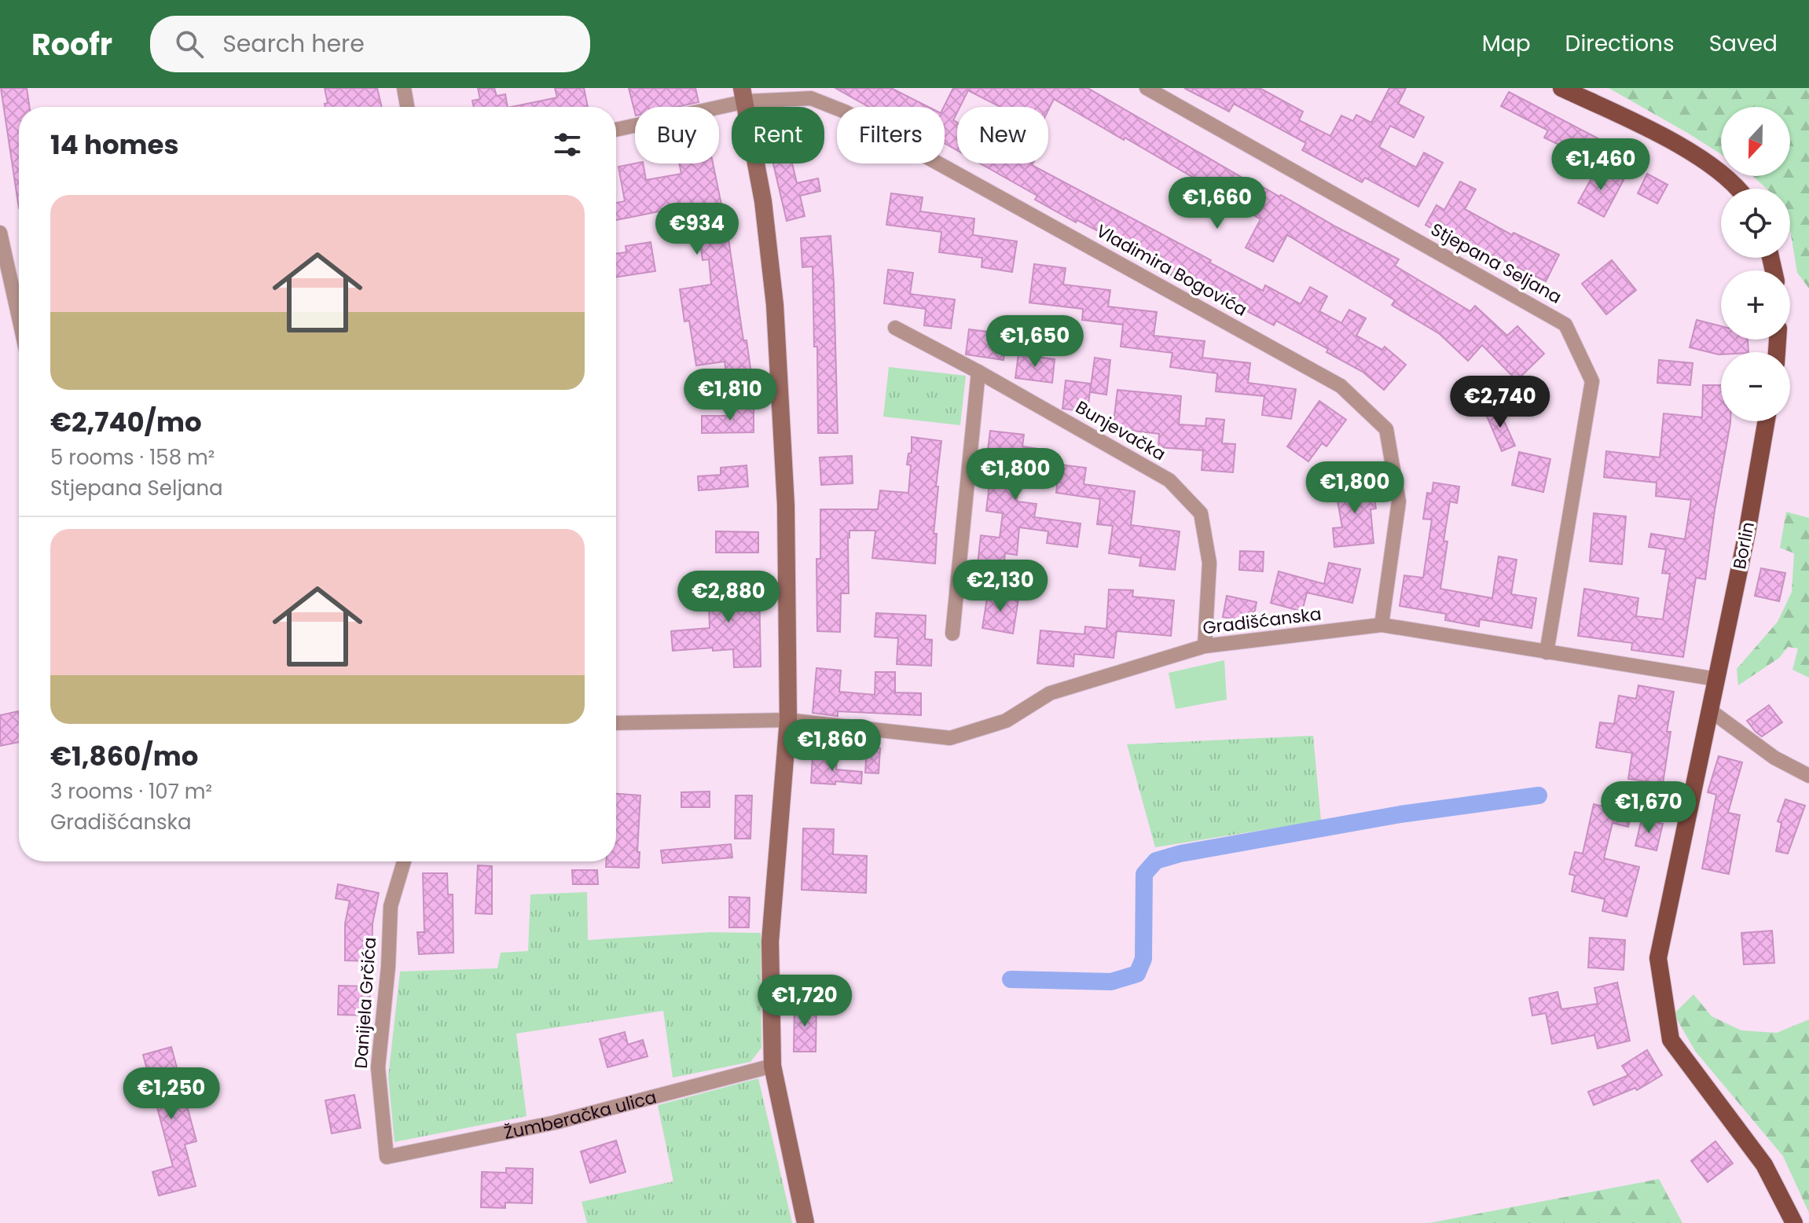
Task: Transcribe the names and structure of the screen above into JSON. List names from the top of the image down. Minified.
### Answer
{"streets":{"main road":["Borlin"],"street":["Stjepana Seljana","Vladimira Bogovića","Bunjevačka","Gradišćanska","Danijela Grčića","Žumberačka ulica"]},"crossings":[["Stjepana Seljana","Gradišćanska"],["Vladimira Bogovića","Gradišćanska"],["Bunjevačka","Gradišćanska"],["Borlin","Gradišćanska"],["Danijela Grčića","Žumberačka ulica"]],"north":"bottom","page":{"header":"Roofr","search":"Search here","nav":["Map","Directions","Saved"],"map_buttons":["+","−"],"chip":["Buy","Rent","Filters","New"],"heading":"14 homes","price":["€1,460","€1,660","€934","€1,650","€1,810","€2,740","€1,800","€1,800","€2,130","€2,880","€1,860","€1,670","€1,720","€1,250"],"list":[{"name":"€2,740/mo","note":"5 rooms · 158 m² · Stjepana Seljana"},{"name":"€1,860/mo","note":"3 rooms · 107 m² · Gradišćanska"}]}}
